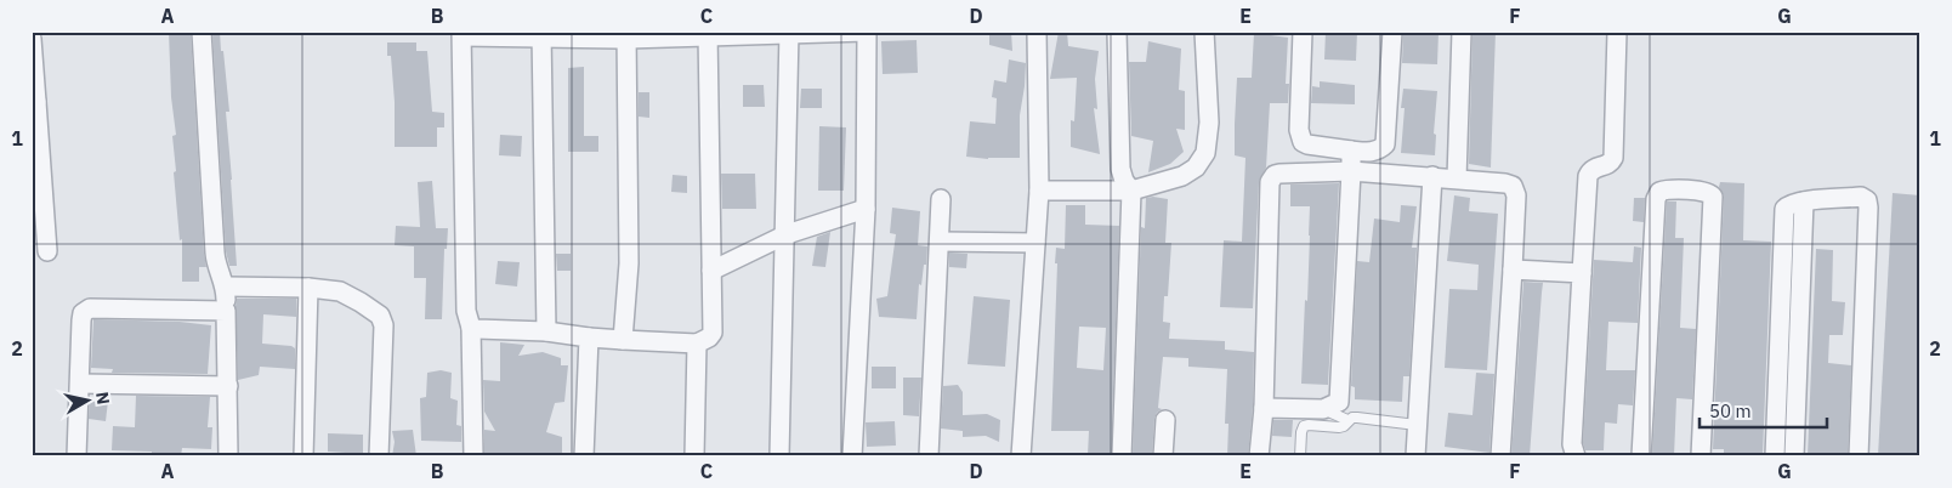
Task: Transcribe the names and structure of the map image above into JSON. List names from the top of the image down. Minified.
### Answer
{"scale_bar":"50 m","north":"right","grid":{"columns":["A","B","C","D","E","F","G"],"rows":["1","2"]}}
